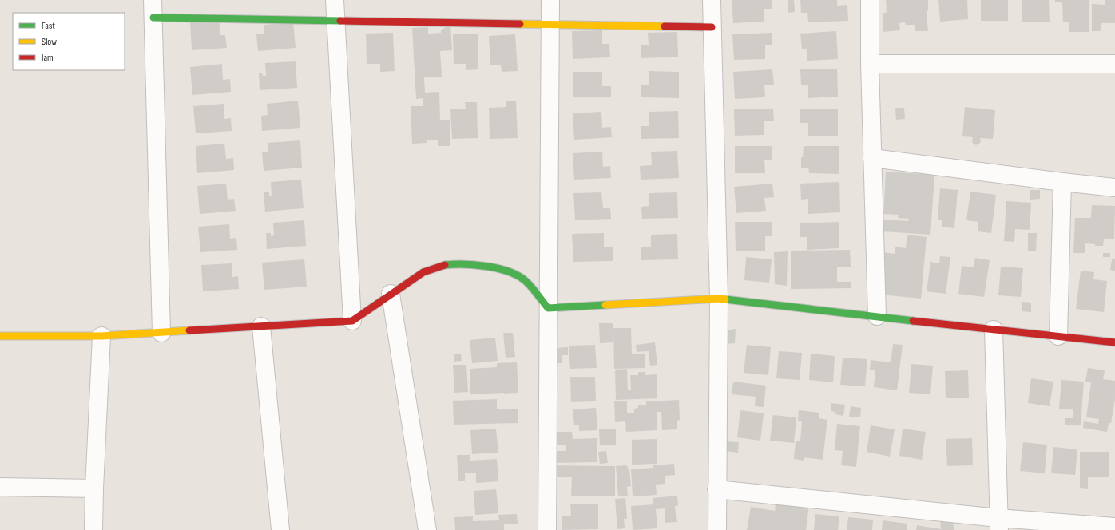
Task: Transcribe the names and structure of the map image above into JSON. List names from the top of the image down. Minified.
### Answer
{"legend":["Fast","Slow","Jam"]}
